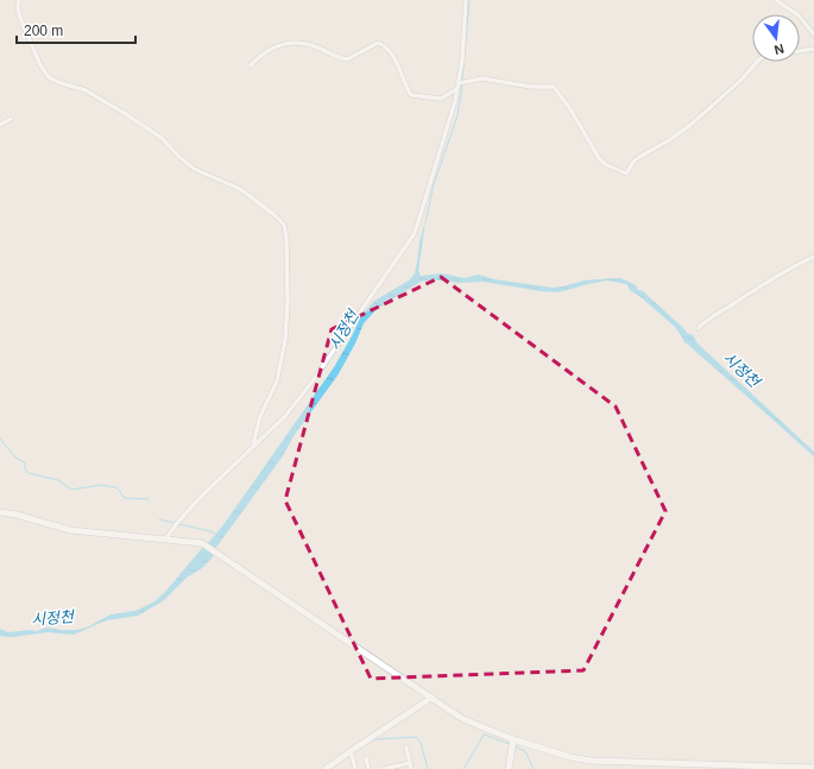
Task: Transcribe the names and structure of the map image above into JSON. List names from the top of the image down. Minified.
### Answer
{"water":["시정천"],"scale_bar":"200 m","north":"bottom"}
